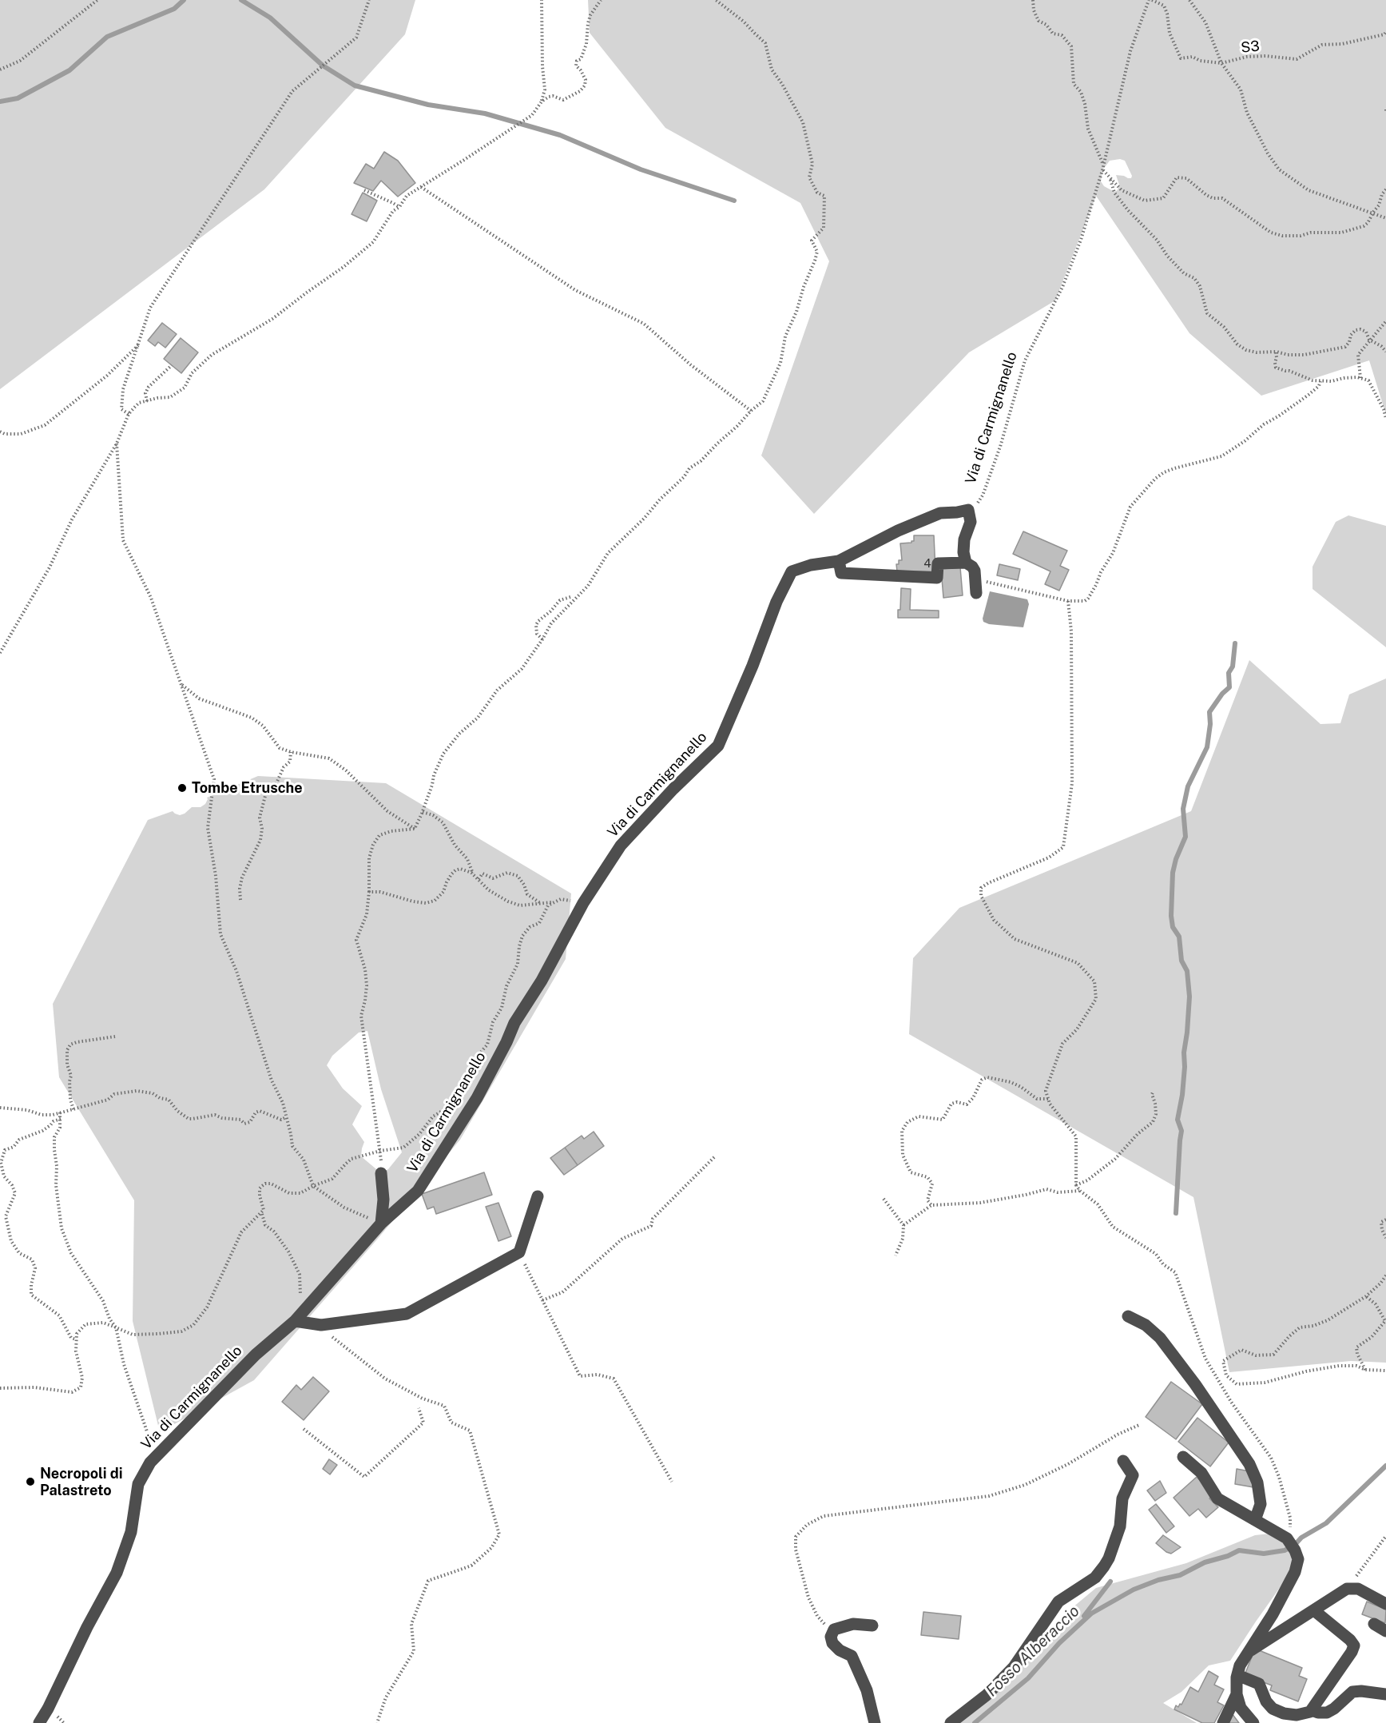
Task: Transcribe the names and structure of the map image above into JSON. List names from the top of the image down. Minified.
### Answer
{"streets":{"street":["Via di Carmignanello"],"path":["S3"]},"crossings":[["S3","Via di Carmignanello"]],"water":["Fosso Alberaccio"],"places":["Tombe Etrusche","Necropoli di Palastreto"],"house_numbers":["4"]}
